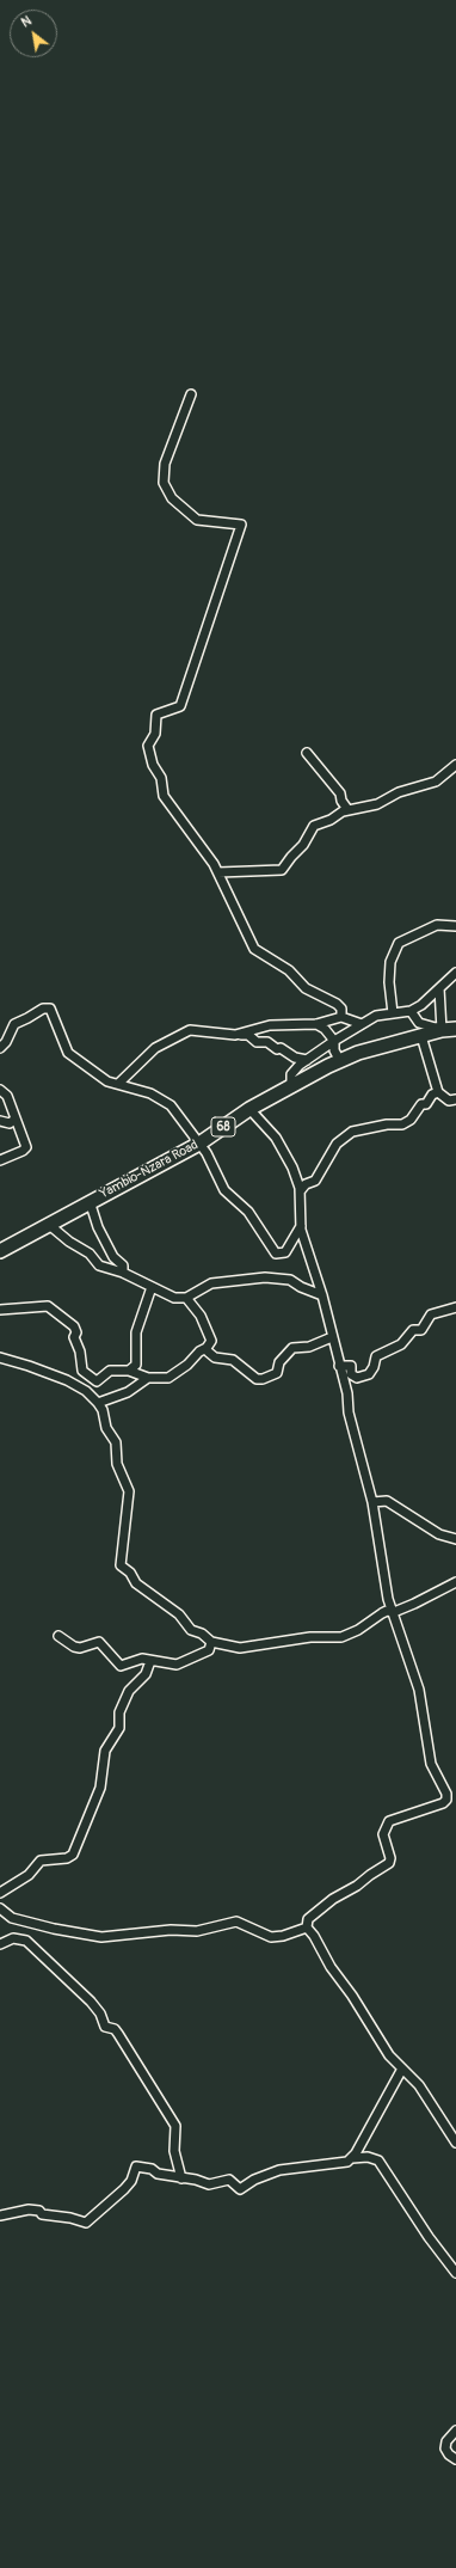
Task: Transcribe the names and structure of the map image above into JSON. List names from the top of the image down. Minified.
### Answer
{"streets":{"main road":["68","Yambio-Nzara Road"]},"north":"top left"}
